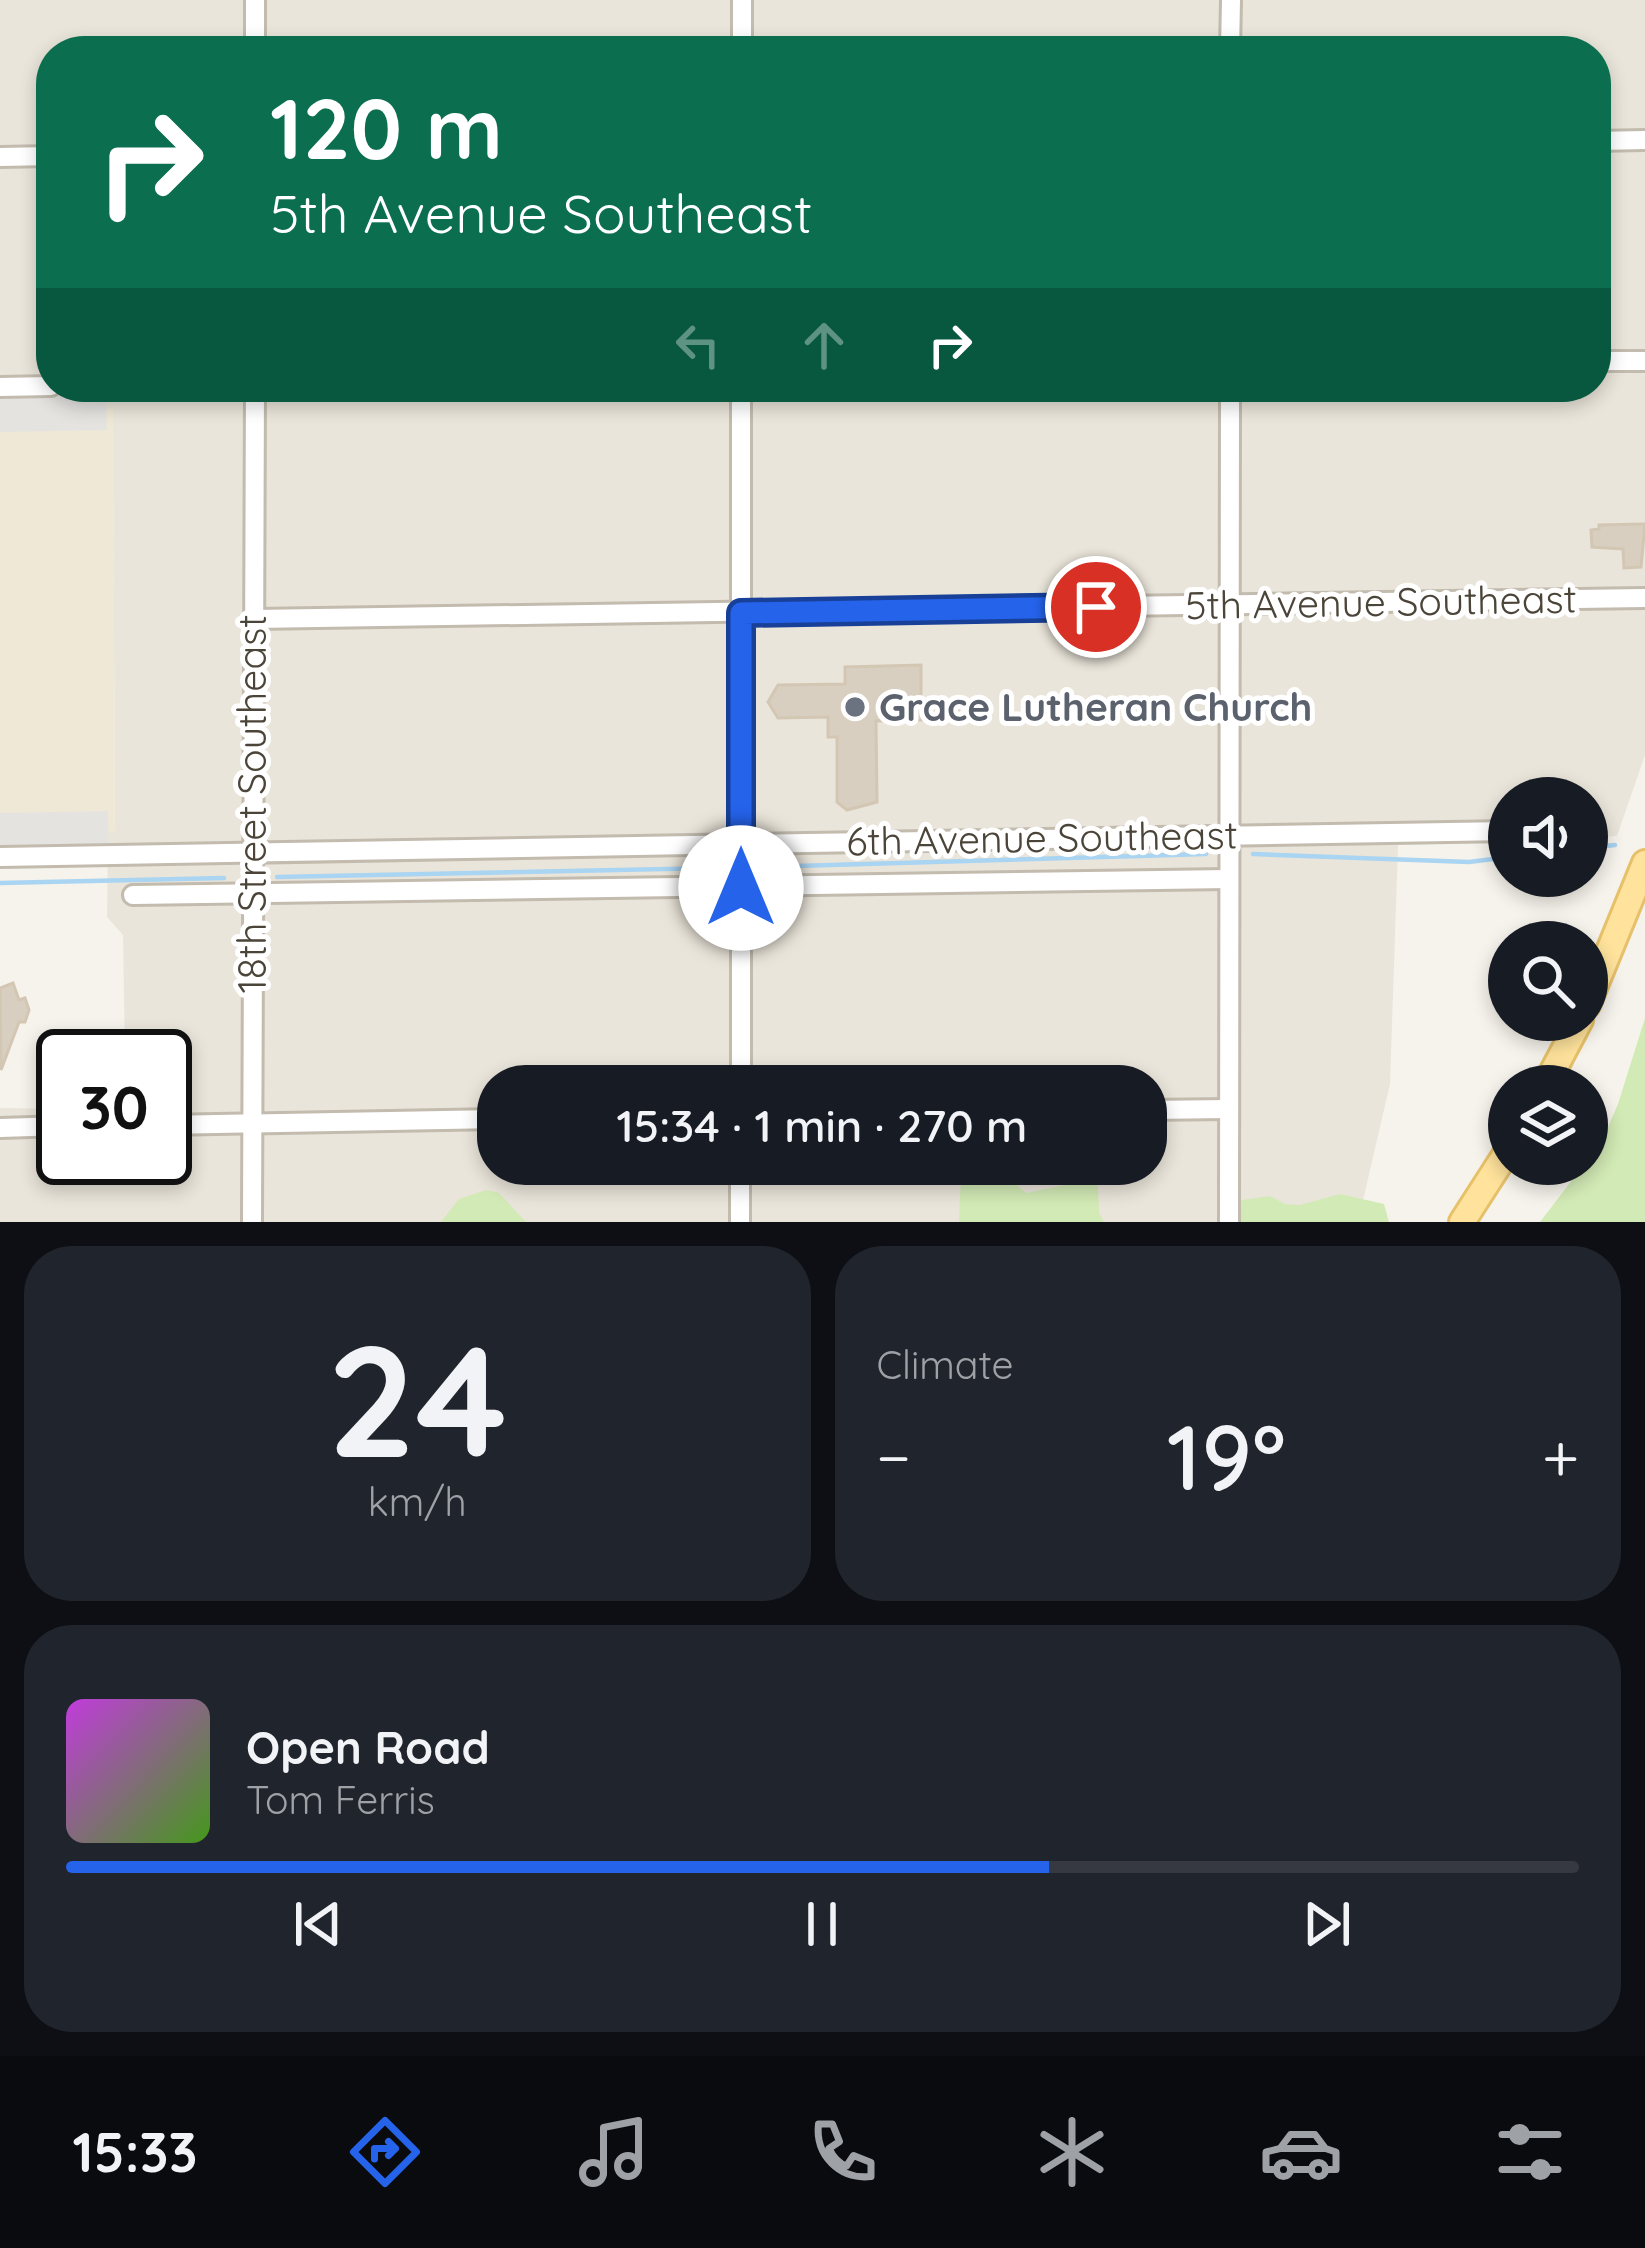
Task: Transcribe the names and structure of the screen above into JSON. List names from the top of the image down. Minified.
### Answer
{"streets":{"street":["5th Avenue Southeast","18th Street Southeast","6th Avenue Southeast"]},"crossings":[["5th Avenue Southeast","18th Street Southeast"],["18th Street Southeast","6th Avenue Southeast"]],"places":["Grace Lutheran Church"],"page":{"turn":["120 m","5th Avenue Southeast"],"limit":"30","trip":"15:34 · 1 min · 270 m","tile":[["24","km/h"],"Climate"],"heat":["−","19°","+"],"song":["Open Road","Tom Ferris"],"tabs":"15:33"}}
